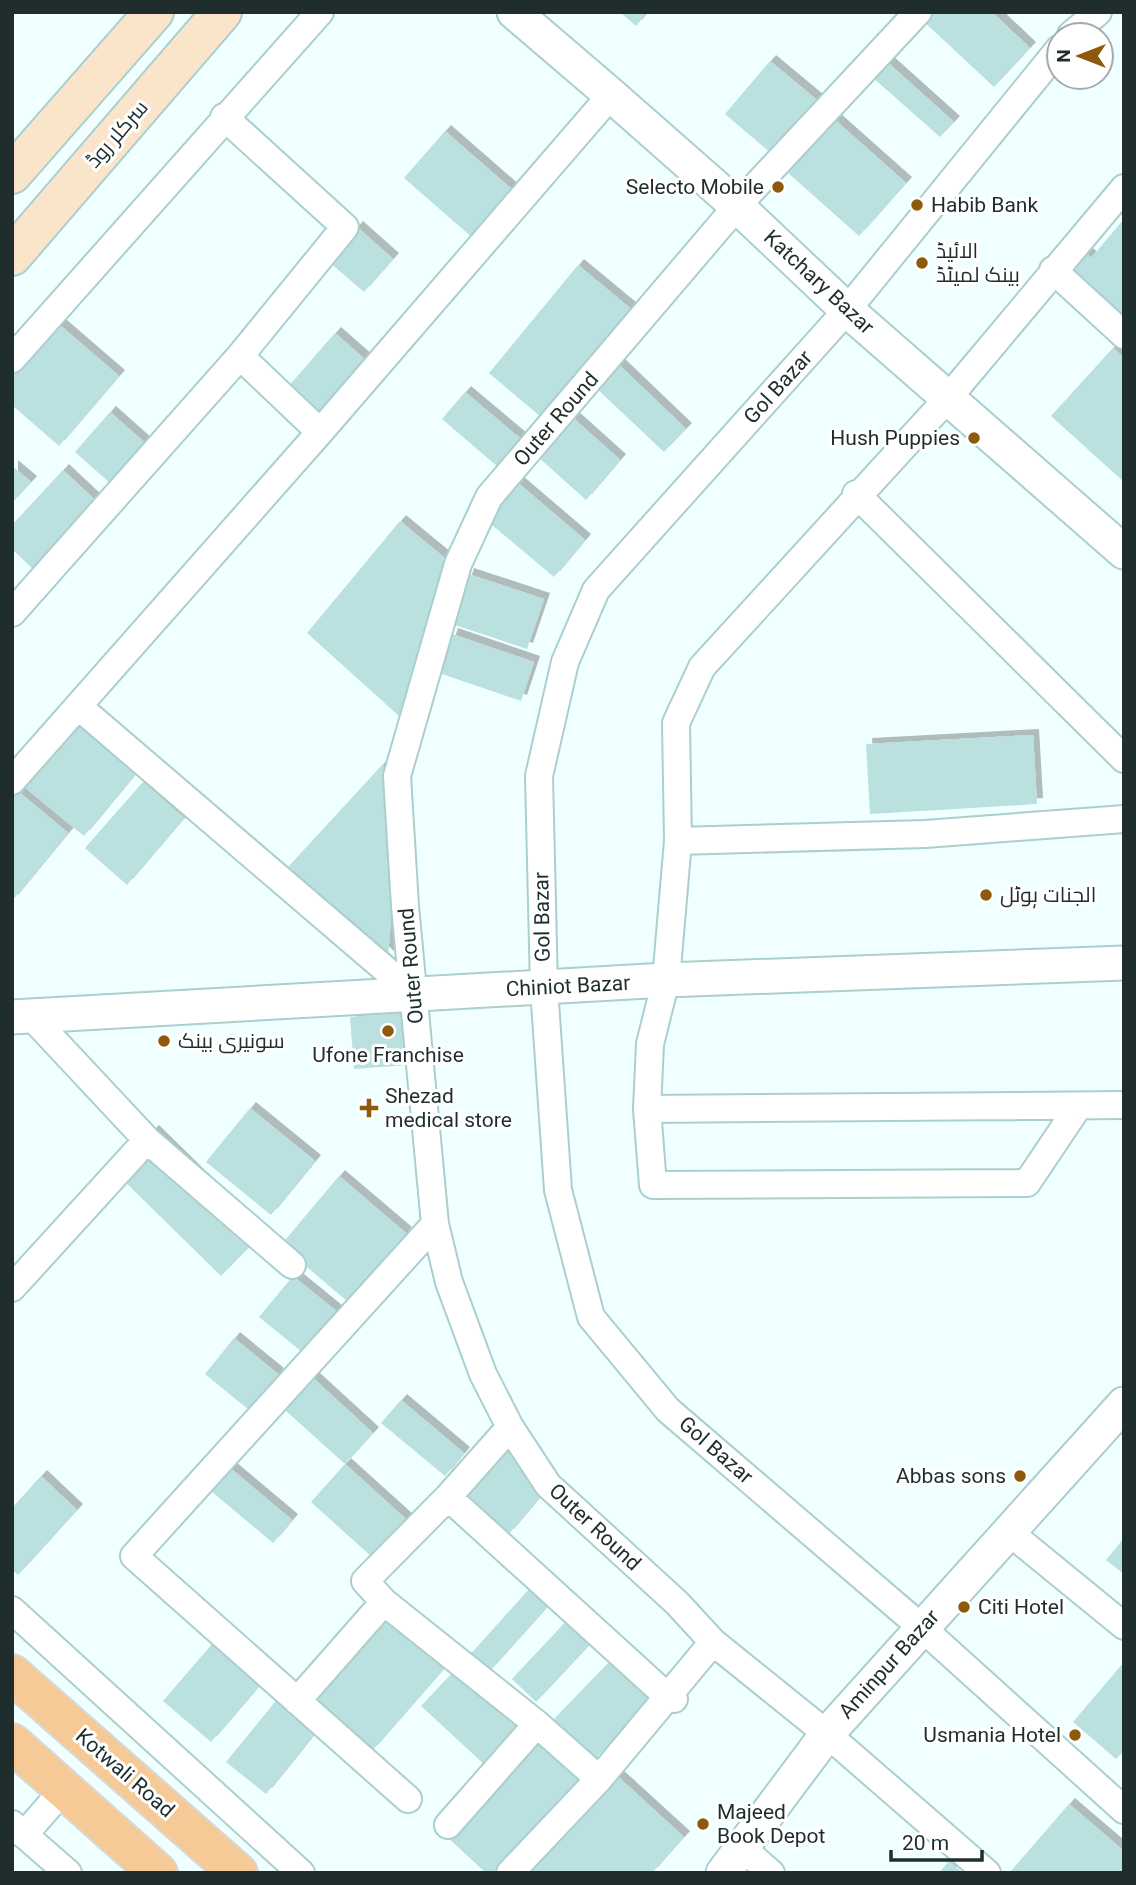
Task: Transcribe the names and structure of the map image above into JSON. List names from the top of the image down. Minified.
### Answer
{"streets":{"main road":["سرکلر روڈ","Kotwali Road"],"street":["Katchary Bazar","Gol Bazar","Outer Round","Chiniot Bazar","Aminpur Bazar"]},"crossings":[["Katchary Bazar","Gol Bazar"],["Katchary Bazar","Outer Round"],["Gol Bazar","Chiniot Bazar"],["Gol Bazar","Aminpur Bazar"],["Outer Round","Chiniot Bazar"],["Outer Round","Aminpur Bazar"]],"places":{"other":["Selecto Mobile","Habib Bank","الائیڈ بینک لمیٹڈ","Hush Puppies","الجنات ہوٹل","Ufone Franchise","سونیری بینک","Abbas sons","Citi Hotel","Usmania Hotel","Majeed Book Depot"],"health":["Shezad medical store"]},"scale_bar":"20 m","north":"left"}
